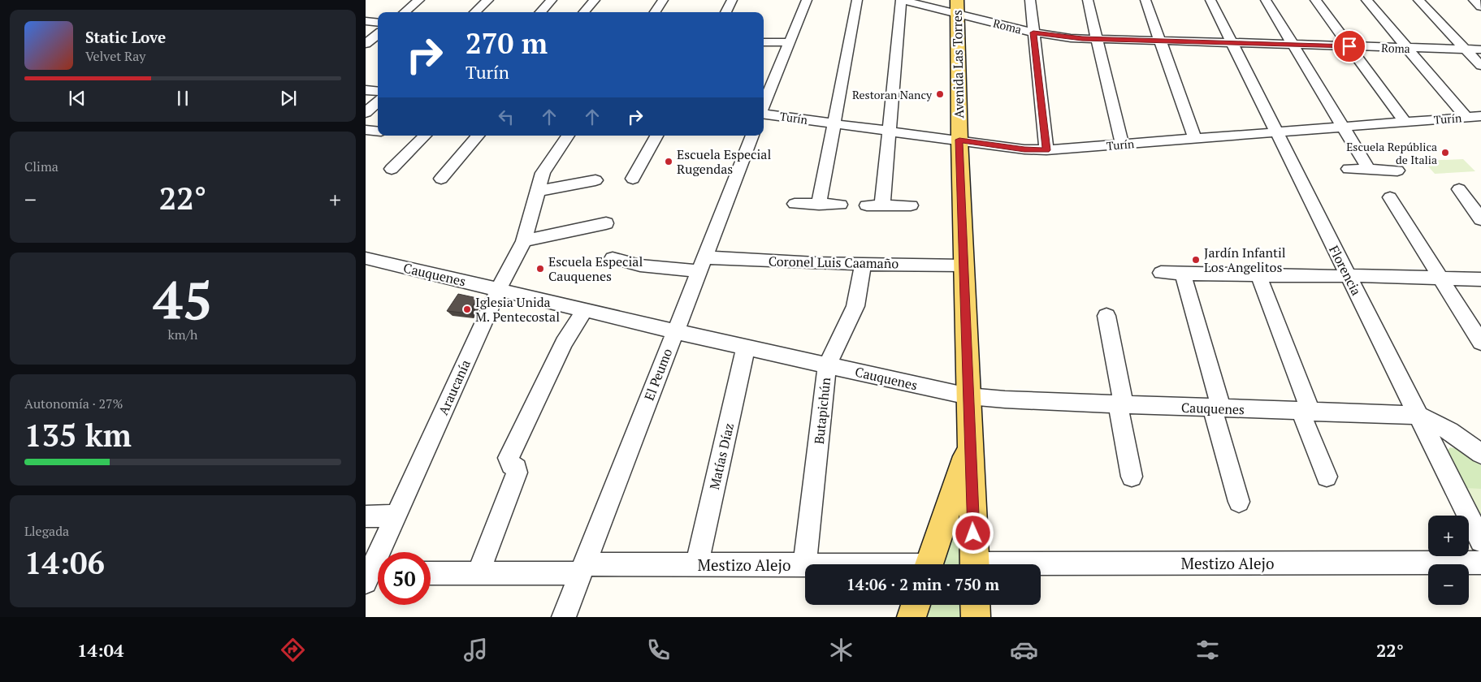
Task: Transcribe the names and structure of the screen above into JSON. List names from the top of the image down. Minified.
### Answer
{"streets":{"main road":["Avenida Las Torres"],"street":["Roma","Turín","Coronel Luis Caamaño","Florencia","Cauquenes","El Peumo","Araucanía","Butapichún","Matías Díaz","Mestizo Alejo"]},"crossings":[["Roma","Avenida Las Torres"],["Roma","Florencia"],["Avenida Las Torres","Turín"],["Avenida Las Torres","Coronel Luis Caamaño"],["Avenida Las Torres","Cauquenes"],["Turín","Florencia"],["Coronel Luis Caamaño","El Peumo"],["Coronel Luis Caamaño","Butapichún"],["Florencia","Cauquenes"],["Cauquenes","El Peumo"],["Cauquenes","Araucanía"],["Cauquenes","Butapichún"],["Cauquenes","Matías Díaz"],["El Peumo","Mestizo Alejo"],["Butapichún","Mestizo Alejo"],["Matías Díaz","Mestizo Alejo"]],"places":["Restoran Nancy","Escuela República de Italia","Escuela Especial Rugendas","Jardín Infantil Los Angelitos","Escuela Especial Cauquenes","Iglesia Unida M. Pentecostal"],"page":{"turn":["270 m","Turín"],"song":["Static Love","Velvet Ray"],"tile":["Clima",["45","km/h"],["Autonomía · 27%","135 km"],["Llegada","14:06"]],"heat":["−","22°","+"],"map_buttons":["+","−"],"limit":"50","trip":"14:06 · 2 min · 750 m","tabs":["14:04","22°"]}}
